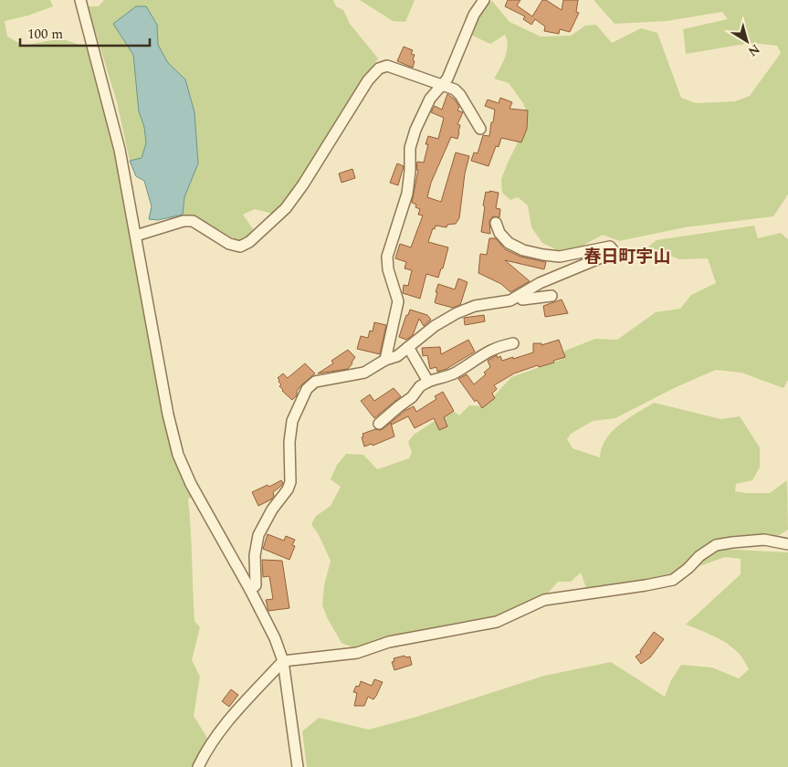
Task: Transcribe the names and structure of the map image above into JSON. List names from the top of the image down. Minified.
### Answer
{"districts":["春日町宇山"],"scale_bar":"100 m","north":"bottom right"}
